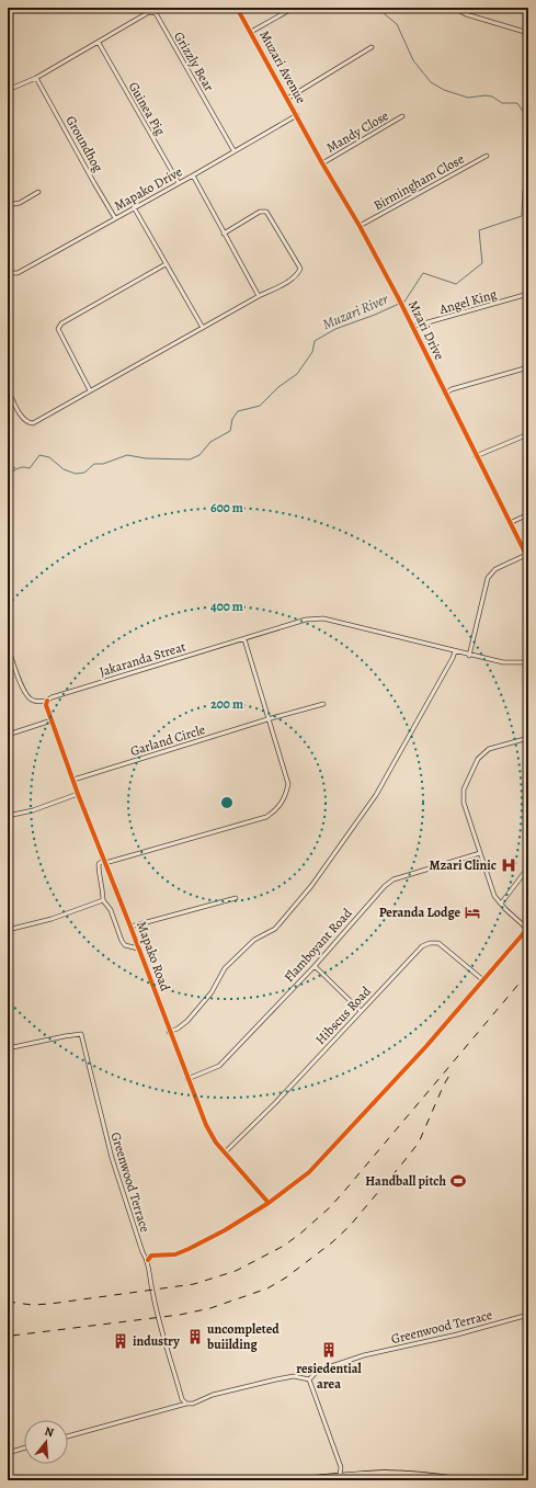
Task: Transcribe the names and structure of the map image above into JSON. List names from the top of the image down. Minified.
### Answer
{"streets":{"street":["Grizzly Bear","Muzari Avenue","Guinea Pig","Mandy Close","Groundhog","Birmingham Close","Mapako Drive","Angel King","Mzari Drive","Jakaranda Streat","Garland Circle","Flamboyant Road","Mapako Road","Hibscus Road","Greenwood Terrace"]},"crossings":[["Grizzly Bear","Guinea Pig"],["Grizzly Bear","Groundhog"],["Grizzly Bear","Mapako Drive"],["Muzari Avenue","Mapako Drive"],["Muzari Avenue","Mzari Drive"],["Guinea Pig","Mapako Drive"],["Mandy Close","Mzari Drive"],["Groundhog","Mapako Drive"],["Birmingham Close","Mzari Drive"],["Mapako Drive","Mzari Drive"],["Angel King","Mzari Drive"],["Jakaranda Streat","Mapako Road"],["Garland Circle","Mapako Road"],["Flamboyant Road","Mapako Road"],["Mapako Road","Hibscus Road"]],"water":["Muzari River"],"places":{"hospital":["Mzari Clinic"],"hotel":["Peranda Lodge"],"sports":["Handball pitch"],"building":["uncompleted buiilding","industry","resiedential area"]},"north":"top","rings":["600 m","400 m","200 m"]}
